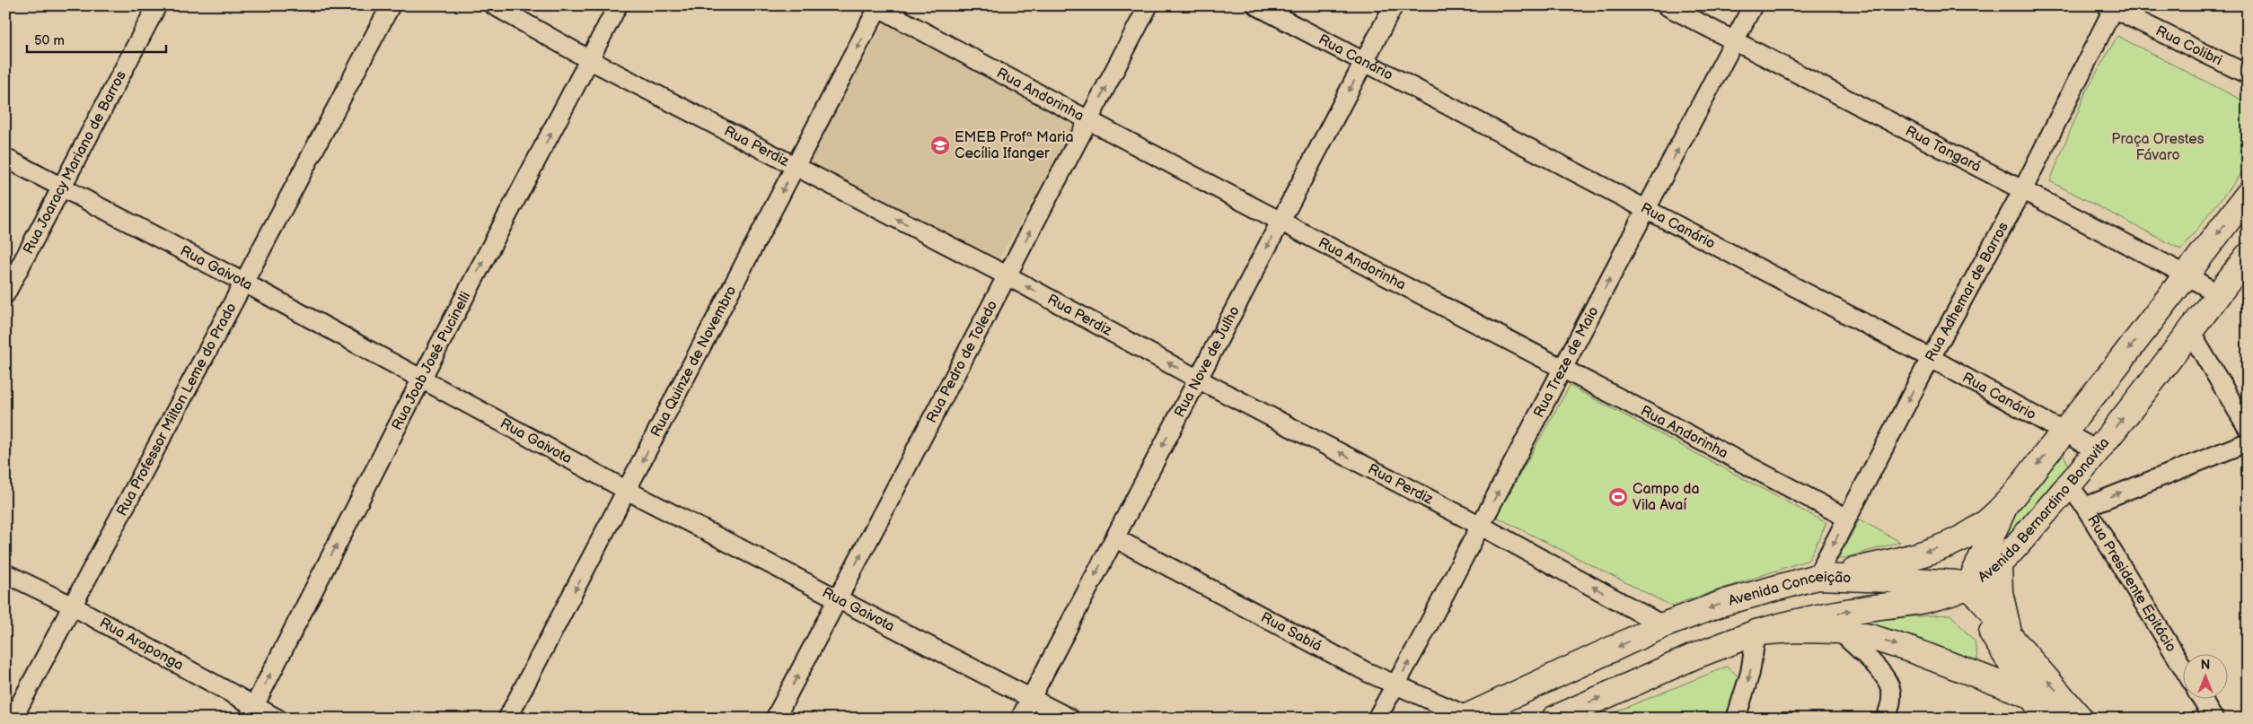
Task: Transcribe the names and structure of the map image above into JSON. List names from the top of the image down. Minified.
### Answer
{"streets":{"main road":["Avenida Bernardino Bonavita","Avenida Conceição"],"street":["Rua Colibri","Rua Canário","Rua Andorinha","Rua Perdiz","Rua Tangará","Rua Joaracy Mariano de Barros","Rua Gaivota","Rua Adhemar de Barros","Rua Joab José Pucinelli","Rua Pedro de Toledo","Rua Nove de Julho","Rua Quinze de Novembro","Rua Treze de Maio","Rua Professor Milton Leme do Prado","Rua Presidente Epitácio","Rua Sabiá","Rua Araponga"]},"crossings":[["Rua Colibri","Rua Adhemar de Barros"],["Rua Canário","Rua Adhemar de Barros"],["Rua Canário","Rua Nove de Julho"],["Rua Canário","Rua Treze de Maio"],["Rua Canário","Avenida Bernardino Bonavita"],["Rua Andorinha","Rua Adhemar de Barros"],["Rua Andorinha","Rua Pedro de Toledo"],["Rua Andorinha","Rua Nove de Julho"],["Rua Andorinha","Rua Quinze de Novembro"],["Rua Andorinha","Rua Treze de Maio"],["Rua Perdiz","Rua Joab José Pucinelli"],["Rua Perdiz","Rua Pedro de Toledo"],["Rua Perdiz","Rua Nove de Julho"],["Rua Perdiz","Rua Quinze de Novembro"],["Rua Perdiz","Rua Treze de Maio"],["Rua Perdiz","Avenida Conceição"],["Rua Tangará","Rua Adhemar de Barros"],["Rua Tangará","Rua Treze de Maio"],["Rua Tangará","Avenida Bernardino Bonavita"],["Rua Joaracy Mariano de Barros","Rua Gaivota"],["Rua Gaivota","Rua Joab José Pucinelli"],["Rua Gaivota","Rua Pedro de Toledo"],["Rua Gaivota","Rua Nove de Julho"],["Rua Gaivota","Rua Quinze de Novembro"],["Rua Gaivota","Rua Professor Milton Leme do Prado"],["Rua Adhemar de Barros","Avenida Bernardino Bonavita"],["Rua Adhemar de Barros","Avenida Conceição"],["Rua Joab José Pucinelli","Rua Araponga"],["Rua Nove de Julho","Rua Sabiá"],["Rua Treze de Maio","Rua Sabiá"],["Rua Professor Milton Leme do Prado","Rua Araponga"],["Avenida Bernardino Bonavita","Rua Presidente Epitácio"],["Avenida Bernardino Bonavita","Avenida Conceição"],["Avenida Conceição","Rua Sabiá"]],"one_way":["Rua Perdiz","Rua Adhemar de Barros","Rua Joab José Pucinelli","Rua Pedro de Toledo","Rua Nove de Julho","Rua Quinze de Novembro","Rua Treze de Maio"],"parks":["Praça Orestes Fávaro"],"places":{"school or university":["EMEB Profª Maria Cecília Ifanger"],"sports":["Campo da Vila Avaí"]},"scale_bar":"50 m","north":"top"}
